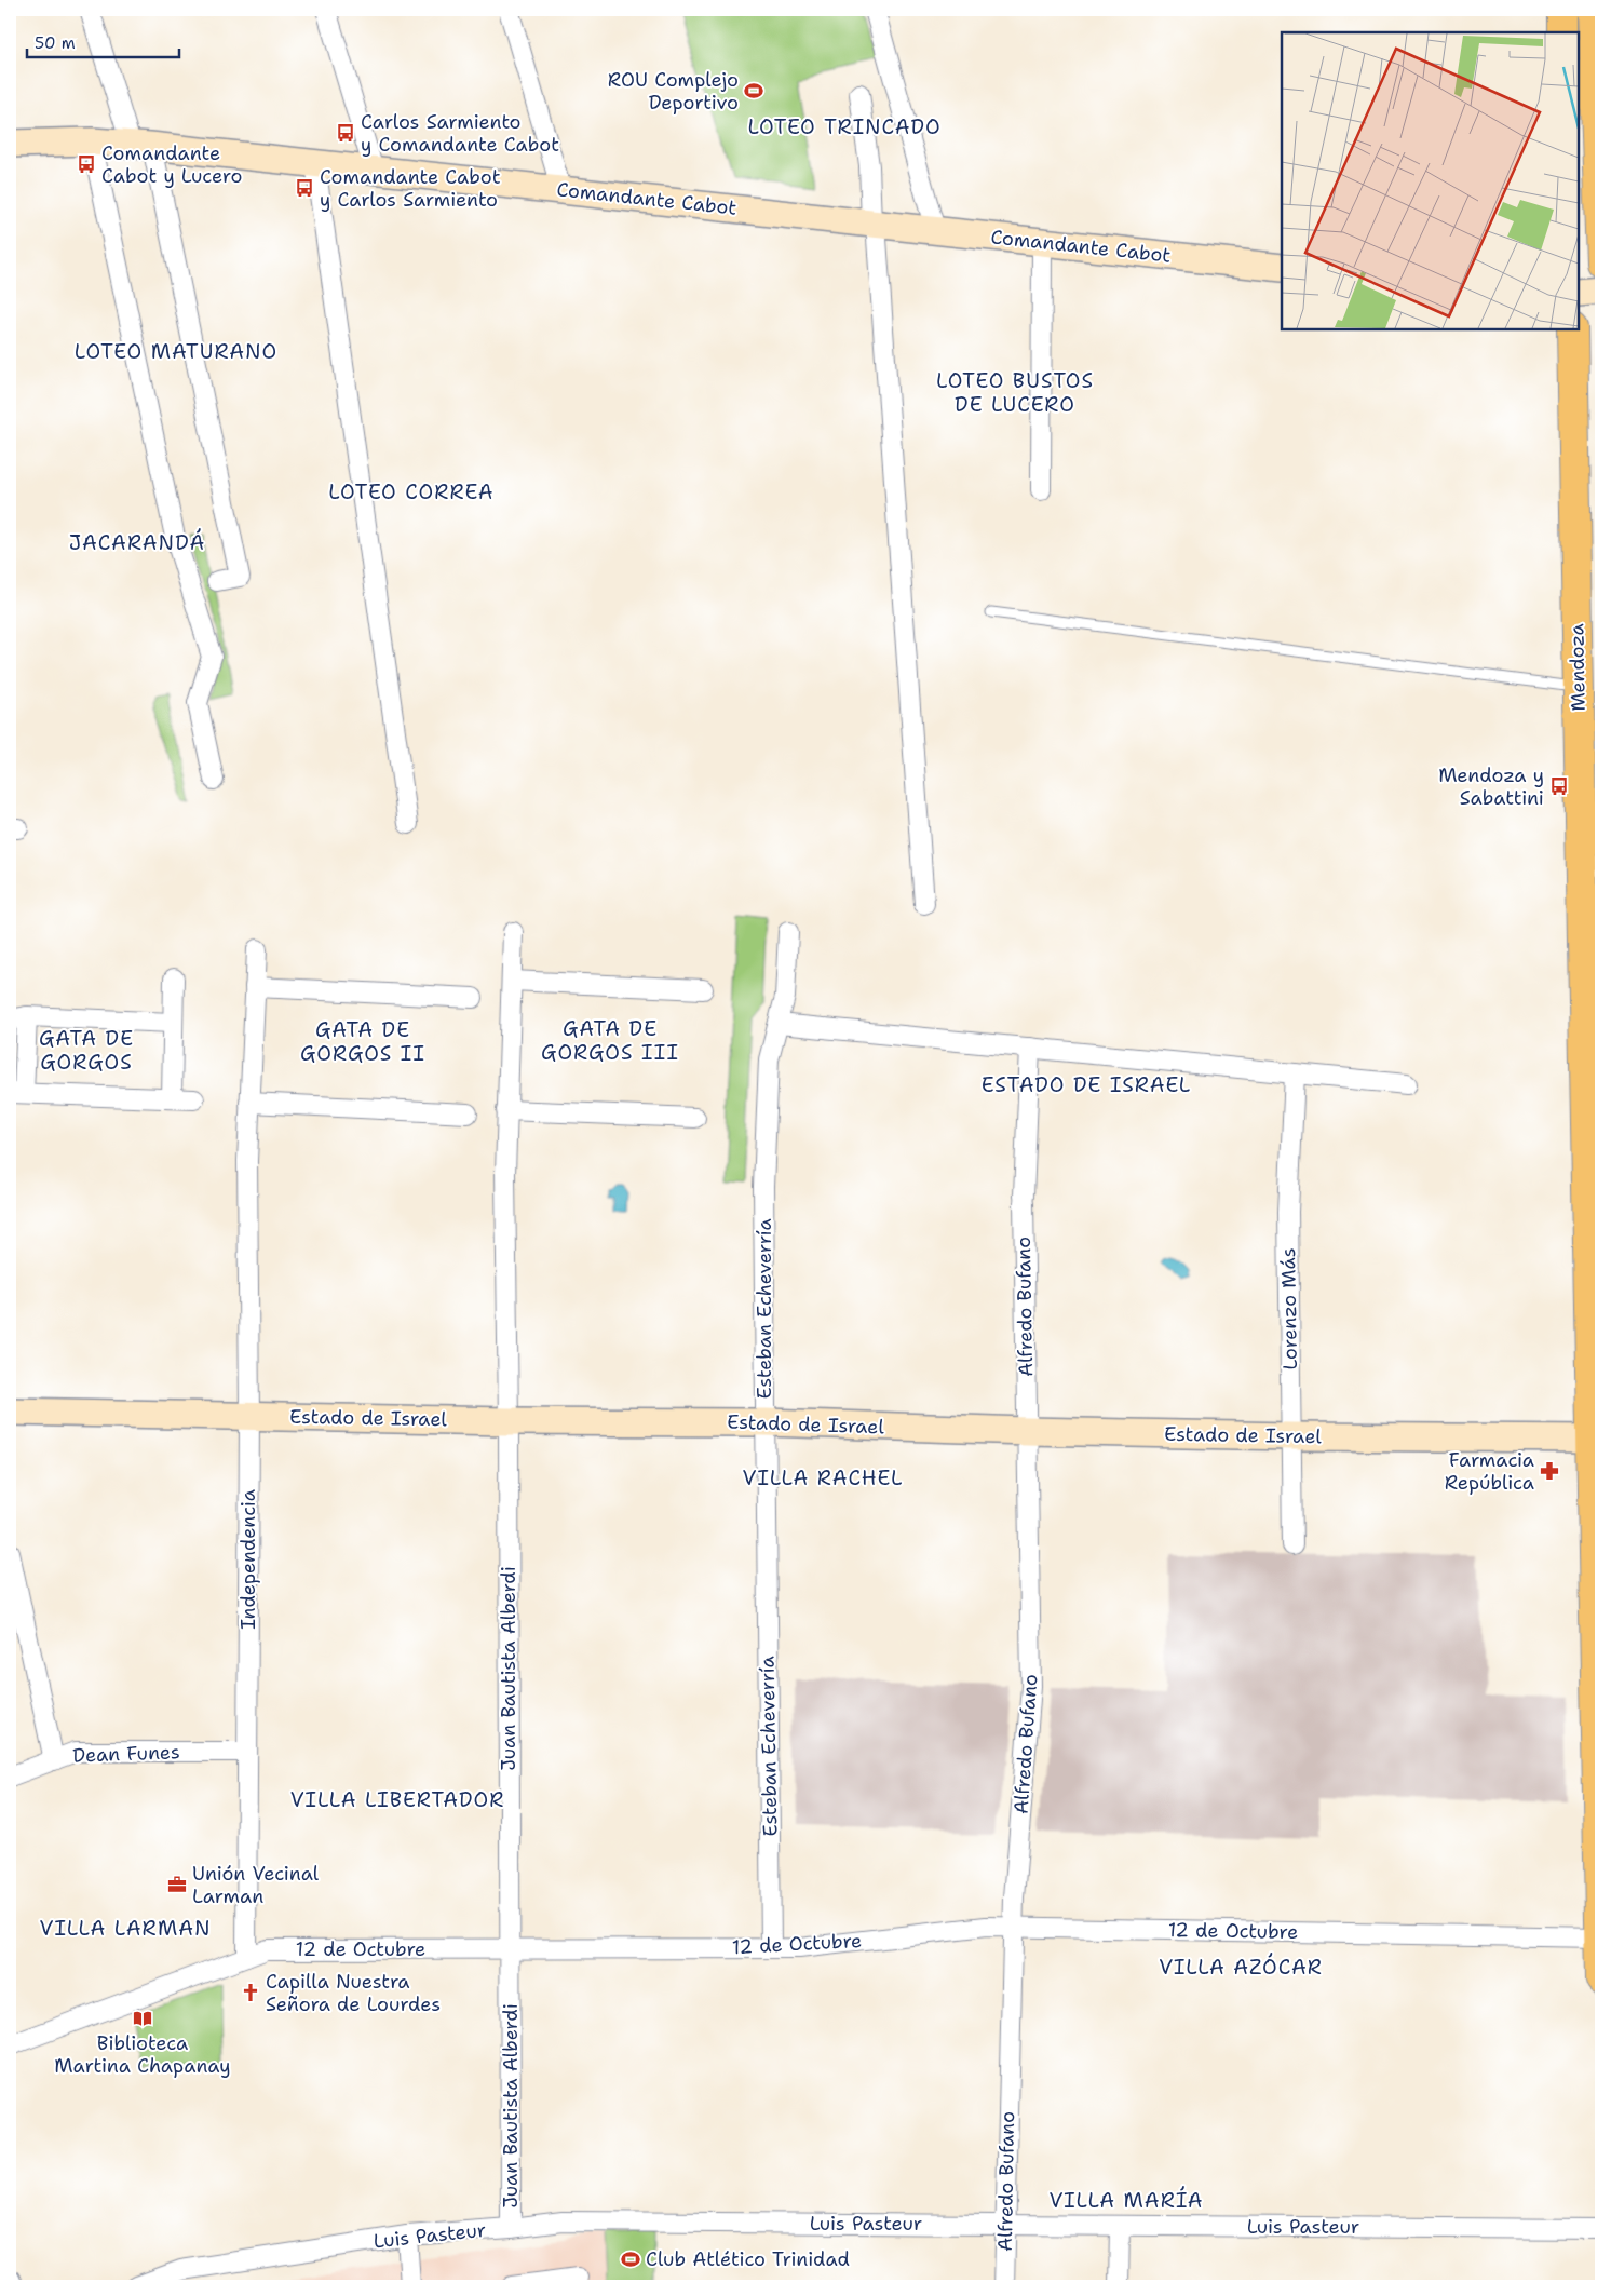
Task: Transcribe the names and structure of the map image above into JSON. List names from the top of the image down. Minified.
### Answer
{"streets":{"main road":["Mendoza"],"street":["Comandante Cabot","Alfredo Bufano","Esteban Echeverría","Lorenzo Más","Estado de Israel","Independencia","Juan Bautista Alberdi","Dean Funes","12 de Octubre","Luis Pasteur"]},"crossings":[["Mendoza","Estado de Israel"],["Mendoza","12 de Octubre"],["Alfredo Bufano","Estado de Israel"],["Alfredo Bufano","12 de Octubre"],["Alfredo Bufano","Luis Pasteur"],["Esteban Echeverría","Estado de Israel"],["Esteban Echeverría","12 de Octubre"],["Lorenzo Más","Estado de Israel"],["Estado de Israel","Independencia"],["Estado de Israel","Juan Bautista Alberdi"],["Independencia","Dean Funes"],["Independencia","12 de Octubre"],["Juan Bautista Alberdi","12 de Octubre"],["Juan Bautista Alberdi","Luis Pasteur"]],"districts":["LOTEO TRINCADO","LOTEO MATURANO","LOTEO BUSTOS DE LUCERO","LOTEO CORREA","JACARANDÁ","GATA DE GORGOS III","GATA DE GORGOS II","GATA DE GORGOS","ESTADO DE ISRAEL","VILLA RACHEL","VILLA LIBERTADOR","VILLA LARMAN","VILLA AZÓCAR","VILLA MARÍA"],"places":{"sports":["ROU Complejo Deportivo","Club Atlético Trinidad"],"bus stop":["Carlos Sarmiento y Comandante Cabot","Comandante Cabot y Lucero","Comandante Cabot y Carlos Sarmiento","Mendoza y Sabattini"],"pharmacy":["Farmacia República"],"office":["Unión Vecinal Larman"],"church":["Capilla Nuestra Señora de Lourdes"],"library":["Biblioteca Martina Chapanay"]},"scale_bar":"50 m"}
